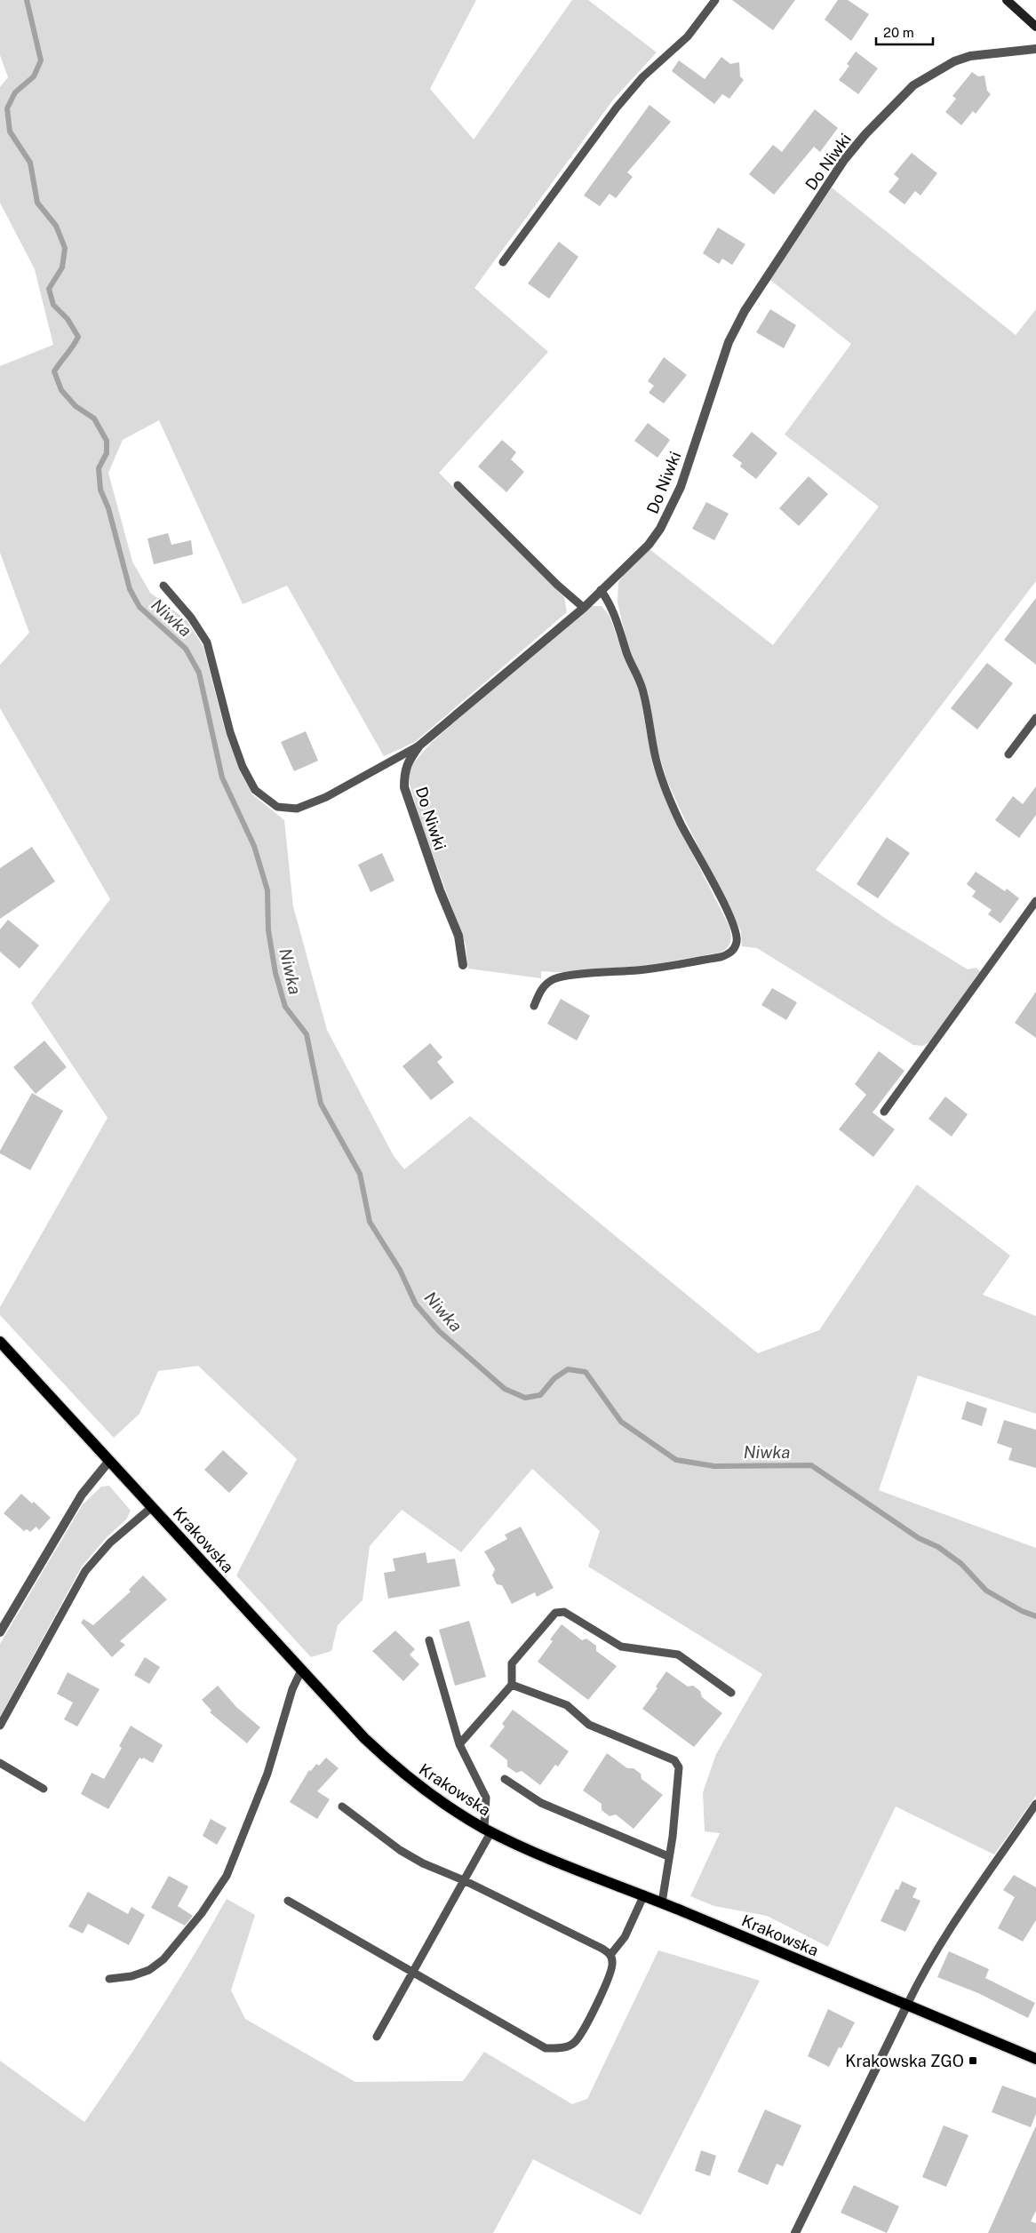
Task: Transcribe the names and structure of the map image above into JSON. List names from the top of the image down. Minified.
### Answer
{"streets":{"main road":["Krakowska"],"street":["Do Niwki"]},"water":["Niwka"],"places":{"transit":["Krakowska ZGO"]},"scale_bar":"20 m"}
